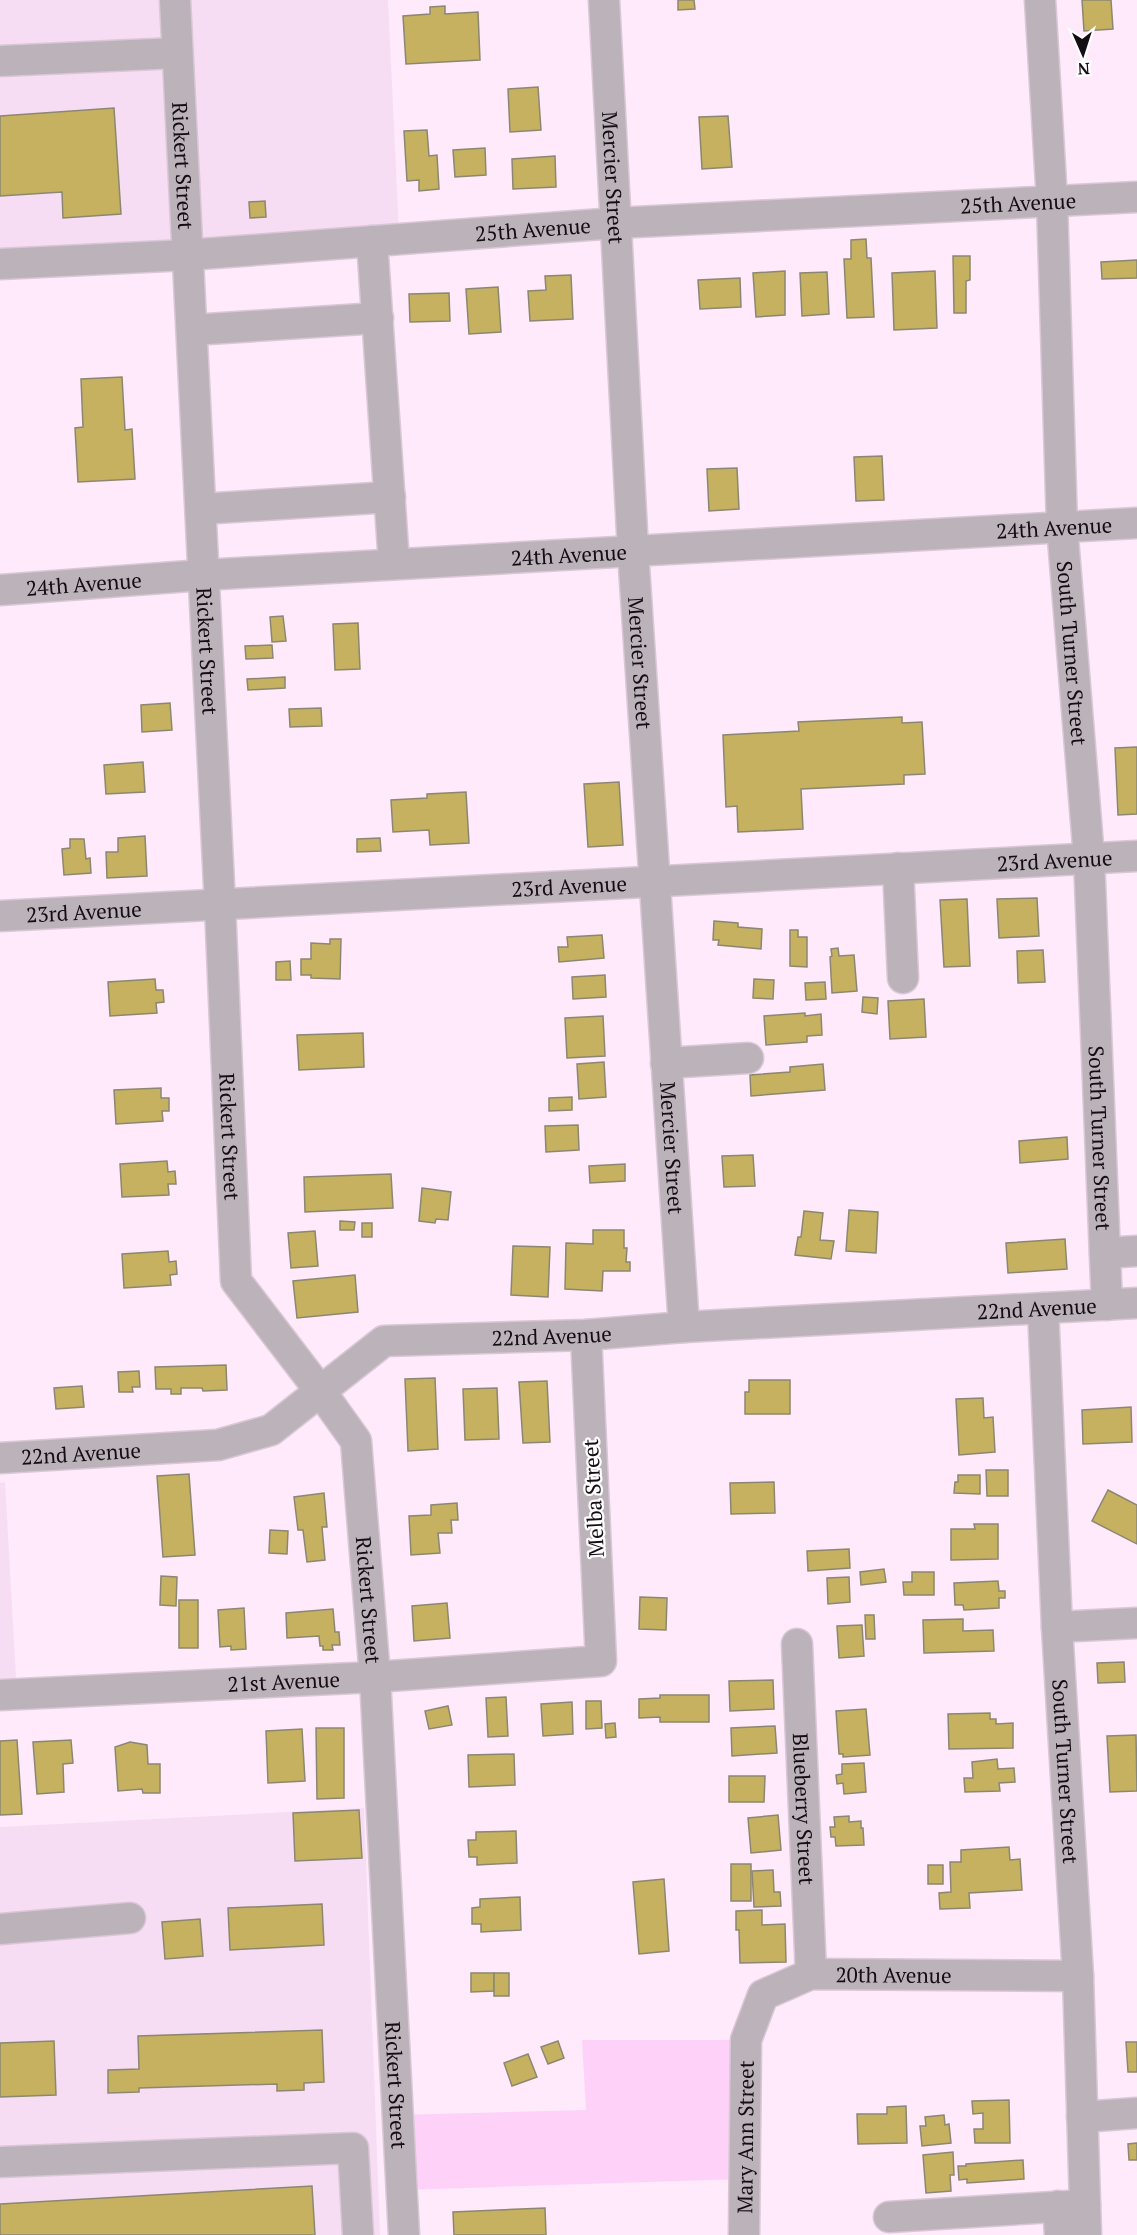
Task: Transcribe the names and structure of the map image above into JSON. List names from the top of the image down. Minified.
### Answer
{"streets":{"street":["Rickert Street","Mercier Street","25th Avenue","24th Avenue","South Turner Street","23rd Avenue","22nd Avenue","Melba Street","21st Avenue","Blueberry Street","20th Avenue","Mary Ann Street"]},"crossings":[["Rickert Street","25th Avenue"],["Rickert Street","24th Avenue"],["Rickert Street","23rd Avenue"],["Rickert Street","22nd Avenue"],["Rickert Street","21st Avenue"],["Mercier Street","25th Avenue"],["Mercier Street","24th Avenue"],["Mercier Street","23rd Avenue"],["Mercier Street","22nd Avenue"],["25th Avenue","South Turner Street"],["24th Avenue","South Turner Street"],["South Turner Street","23rd Avenue"],["South Turner Street","22nd Avenue"],["South Turner Street","20th Avenue"],["22nd Avenue","Melba Street"],["Melba Street","21st Avenue"],["Blueberry Street","20th Avenue"],["20th Avenue","Mary Ann Street"]],"north":"bottom"}
